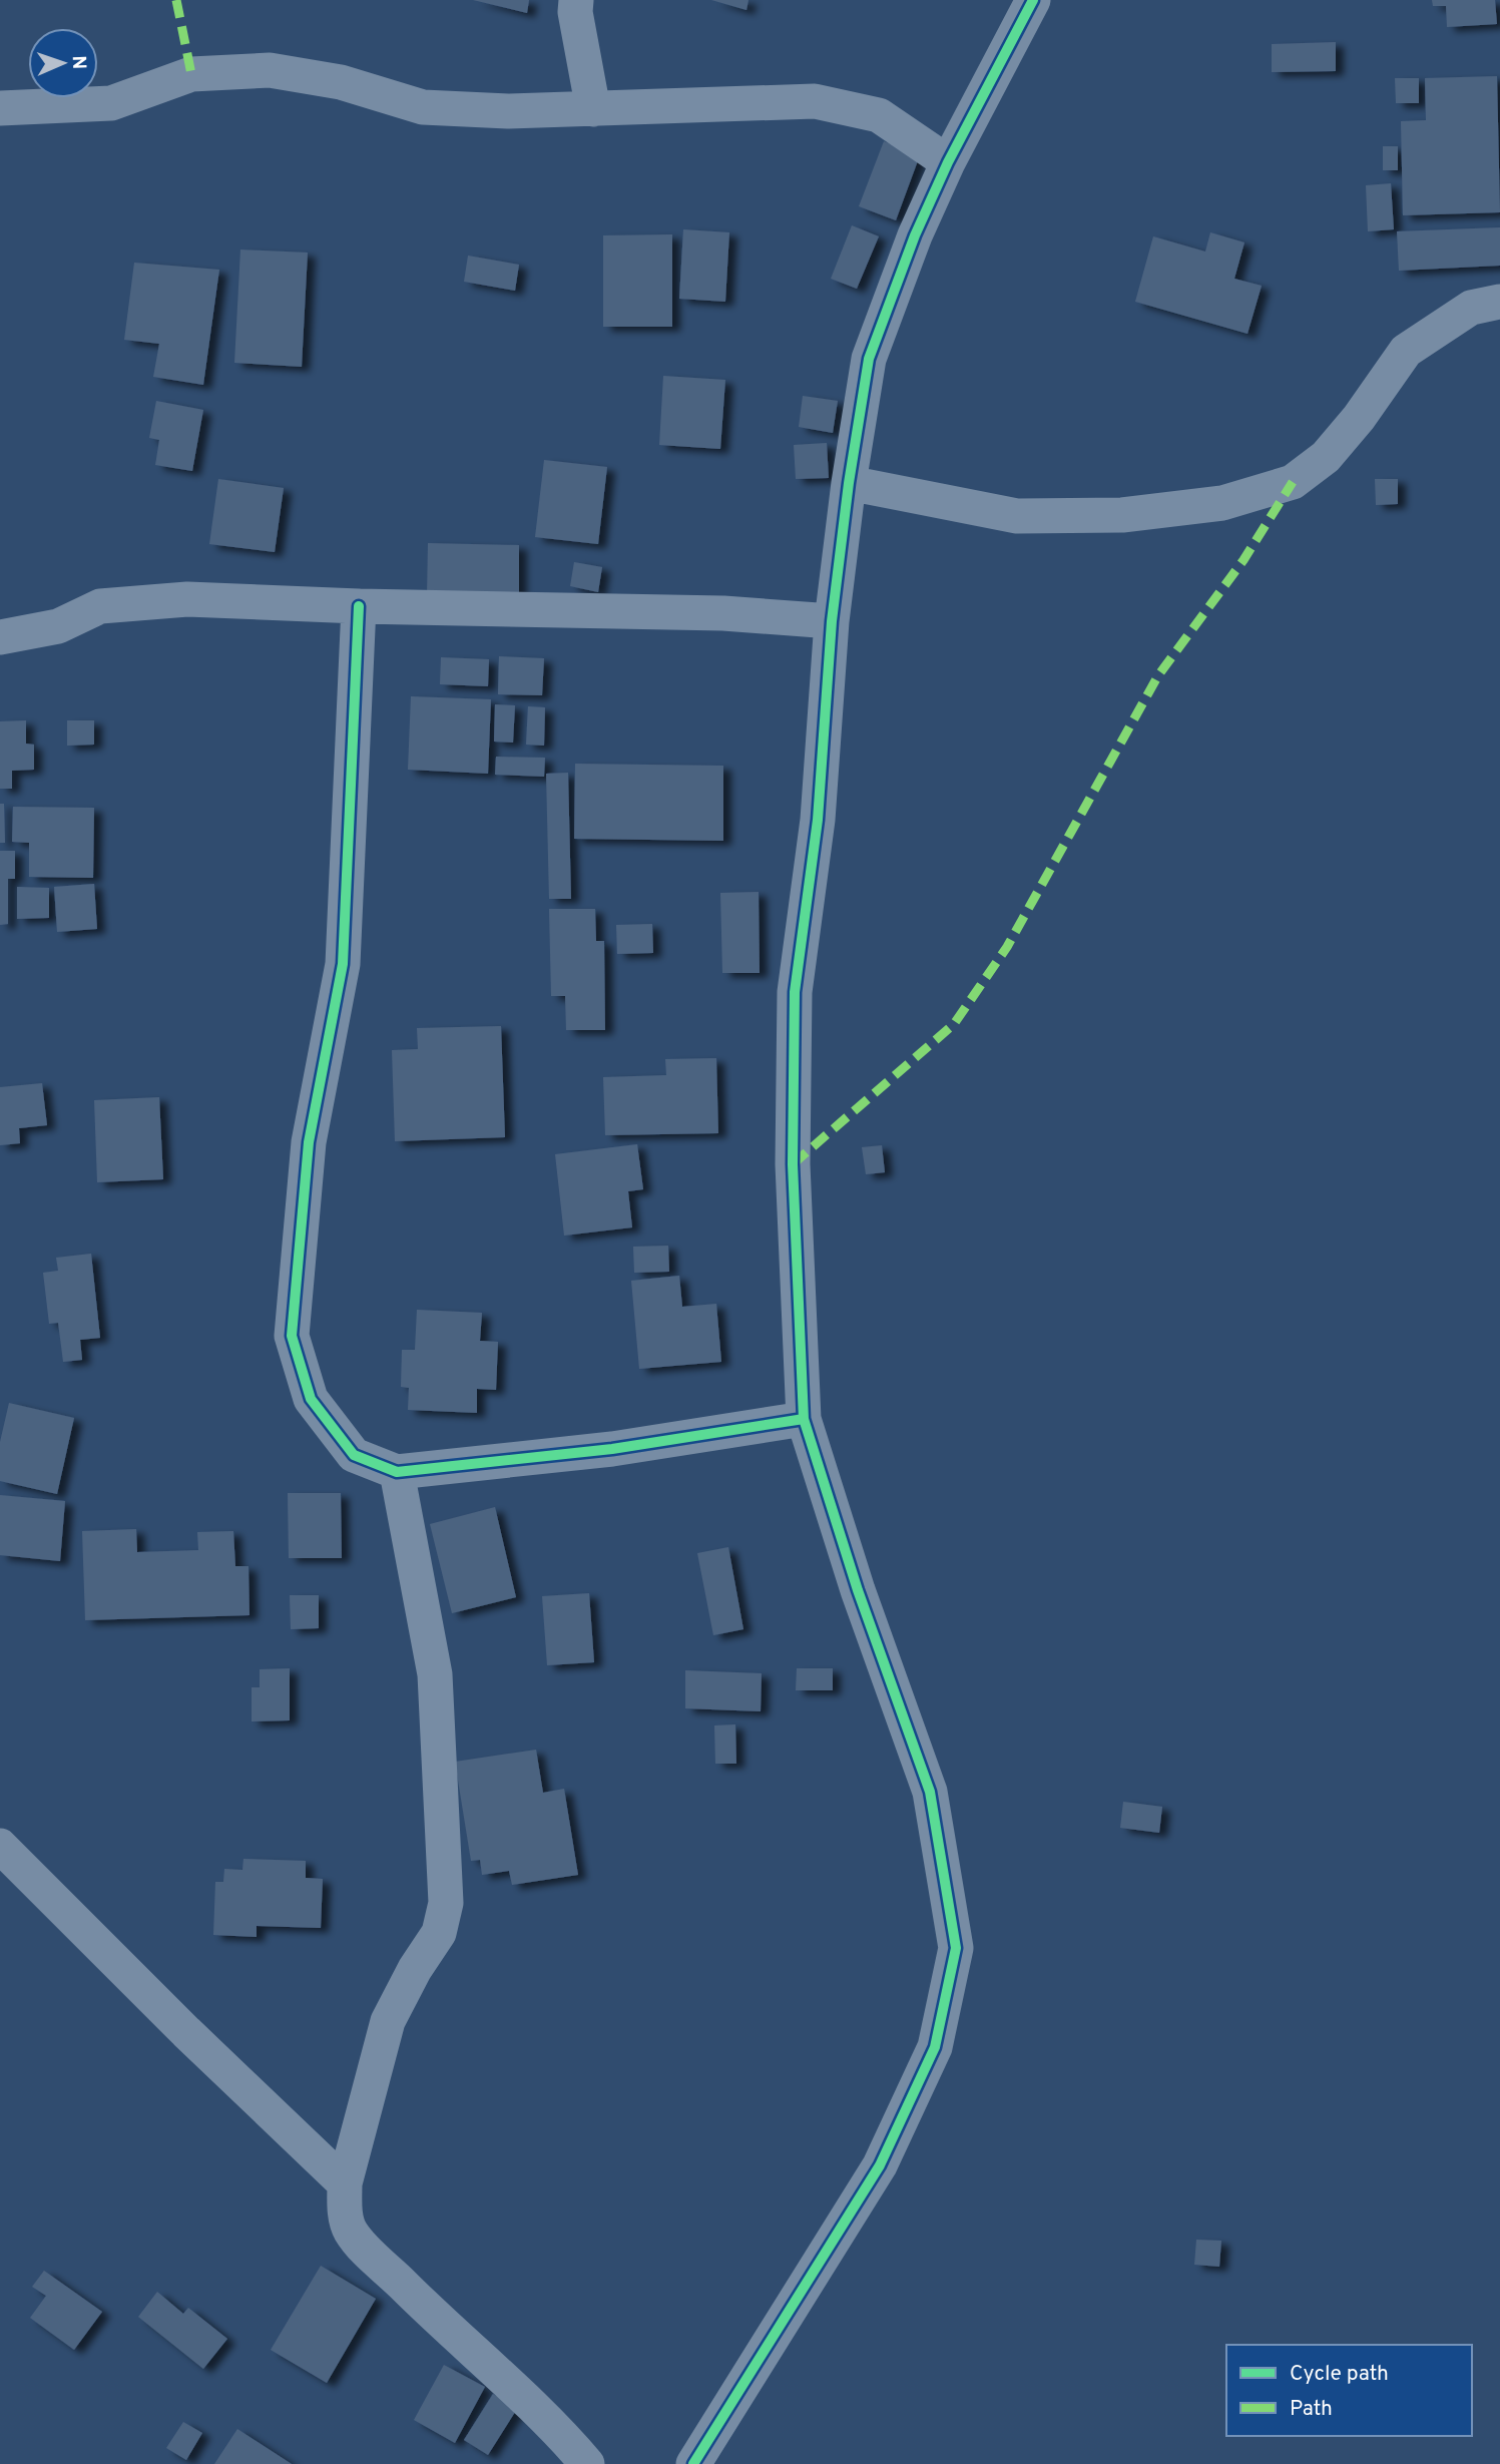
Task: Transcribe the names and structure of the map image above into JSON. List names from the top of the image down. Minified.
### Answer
{"legend":["Cycle path","Path"],"north":"right"}
